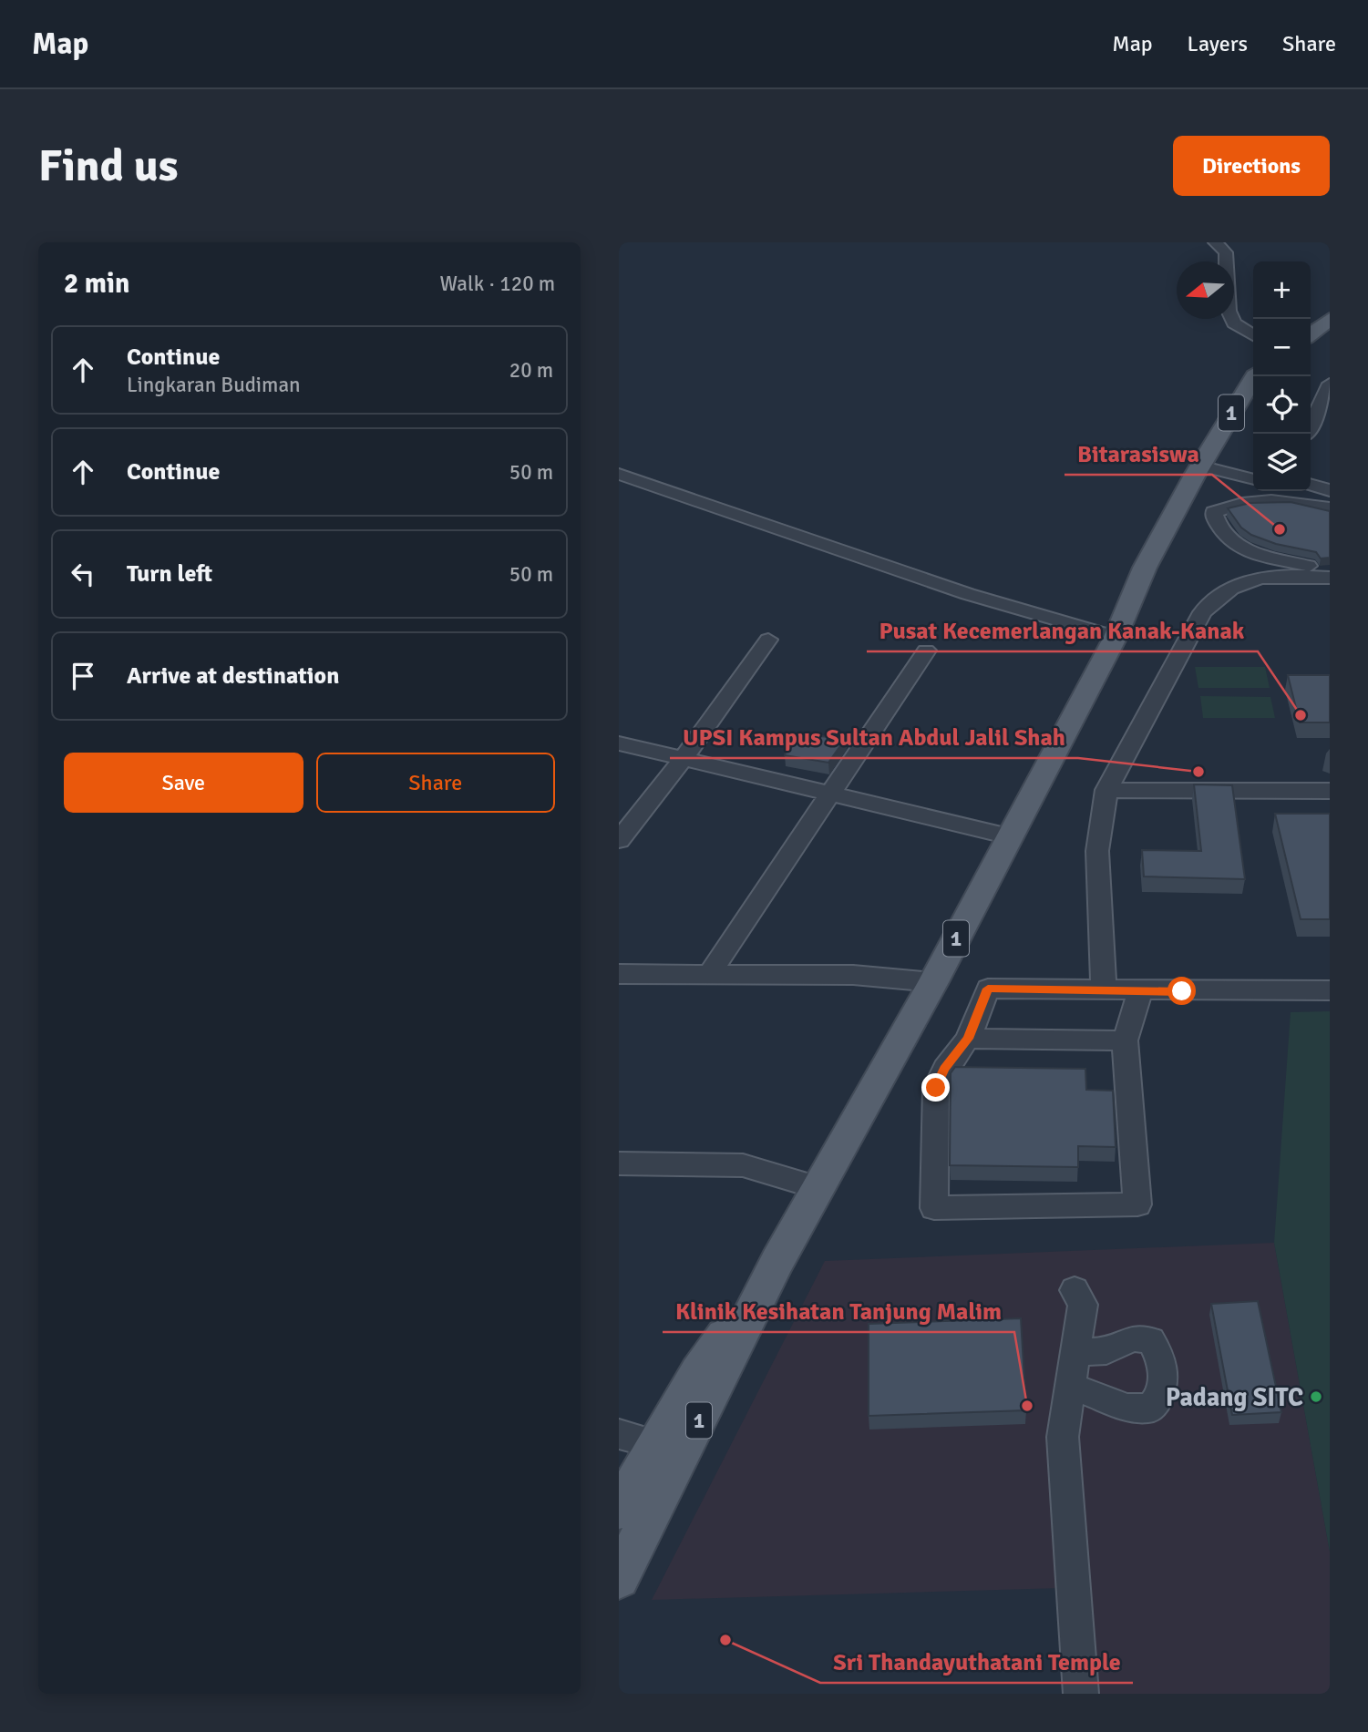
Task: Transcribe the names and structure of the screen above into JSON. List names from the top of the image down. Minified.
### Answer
{"streets":{"main road":["1"]},"places":["Bitarasiswa","Pusat Kecemerlangan Kanak-Kanak","UPSI Kampus Sultan Abdul Jalil Shah","Padang SITC","Klinik Kesihatan Tanjung Malim","Sri Thandayuthatani Temple"],"north":"left","page":{"header":"Map","nav":["Map","Layers","Share"],"buttons":["Directions",["Save","Share"]],"title":"Find us","heading":["2 min","Walk · 120 m"],"map_buttons":["+","−"],"list":[["Continue","Lingkaran Budiman","20 m"],["Continue","50 m"],["Turn left","50 m"],"Arrive at destination"]}}
